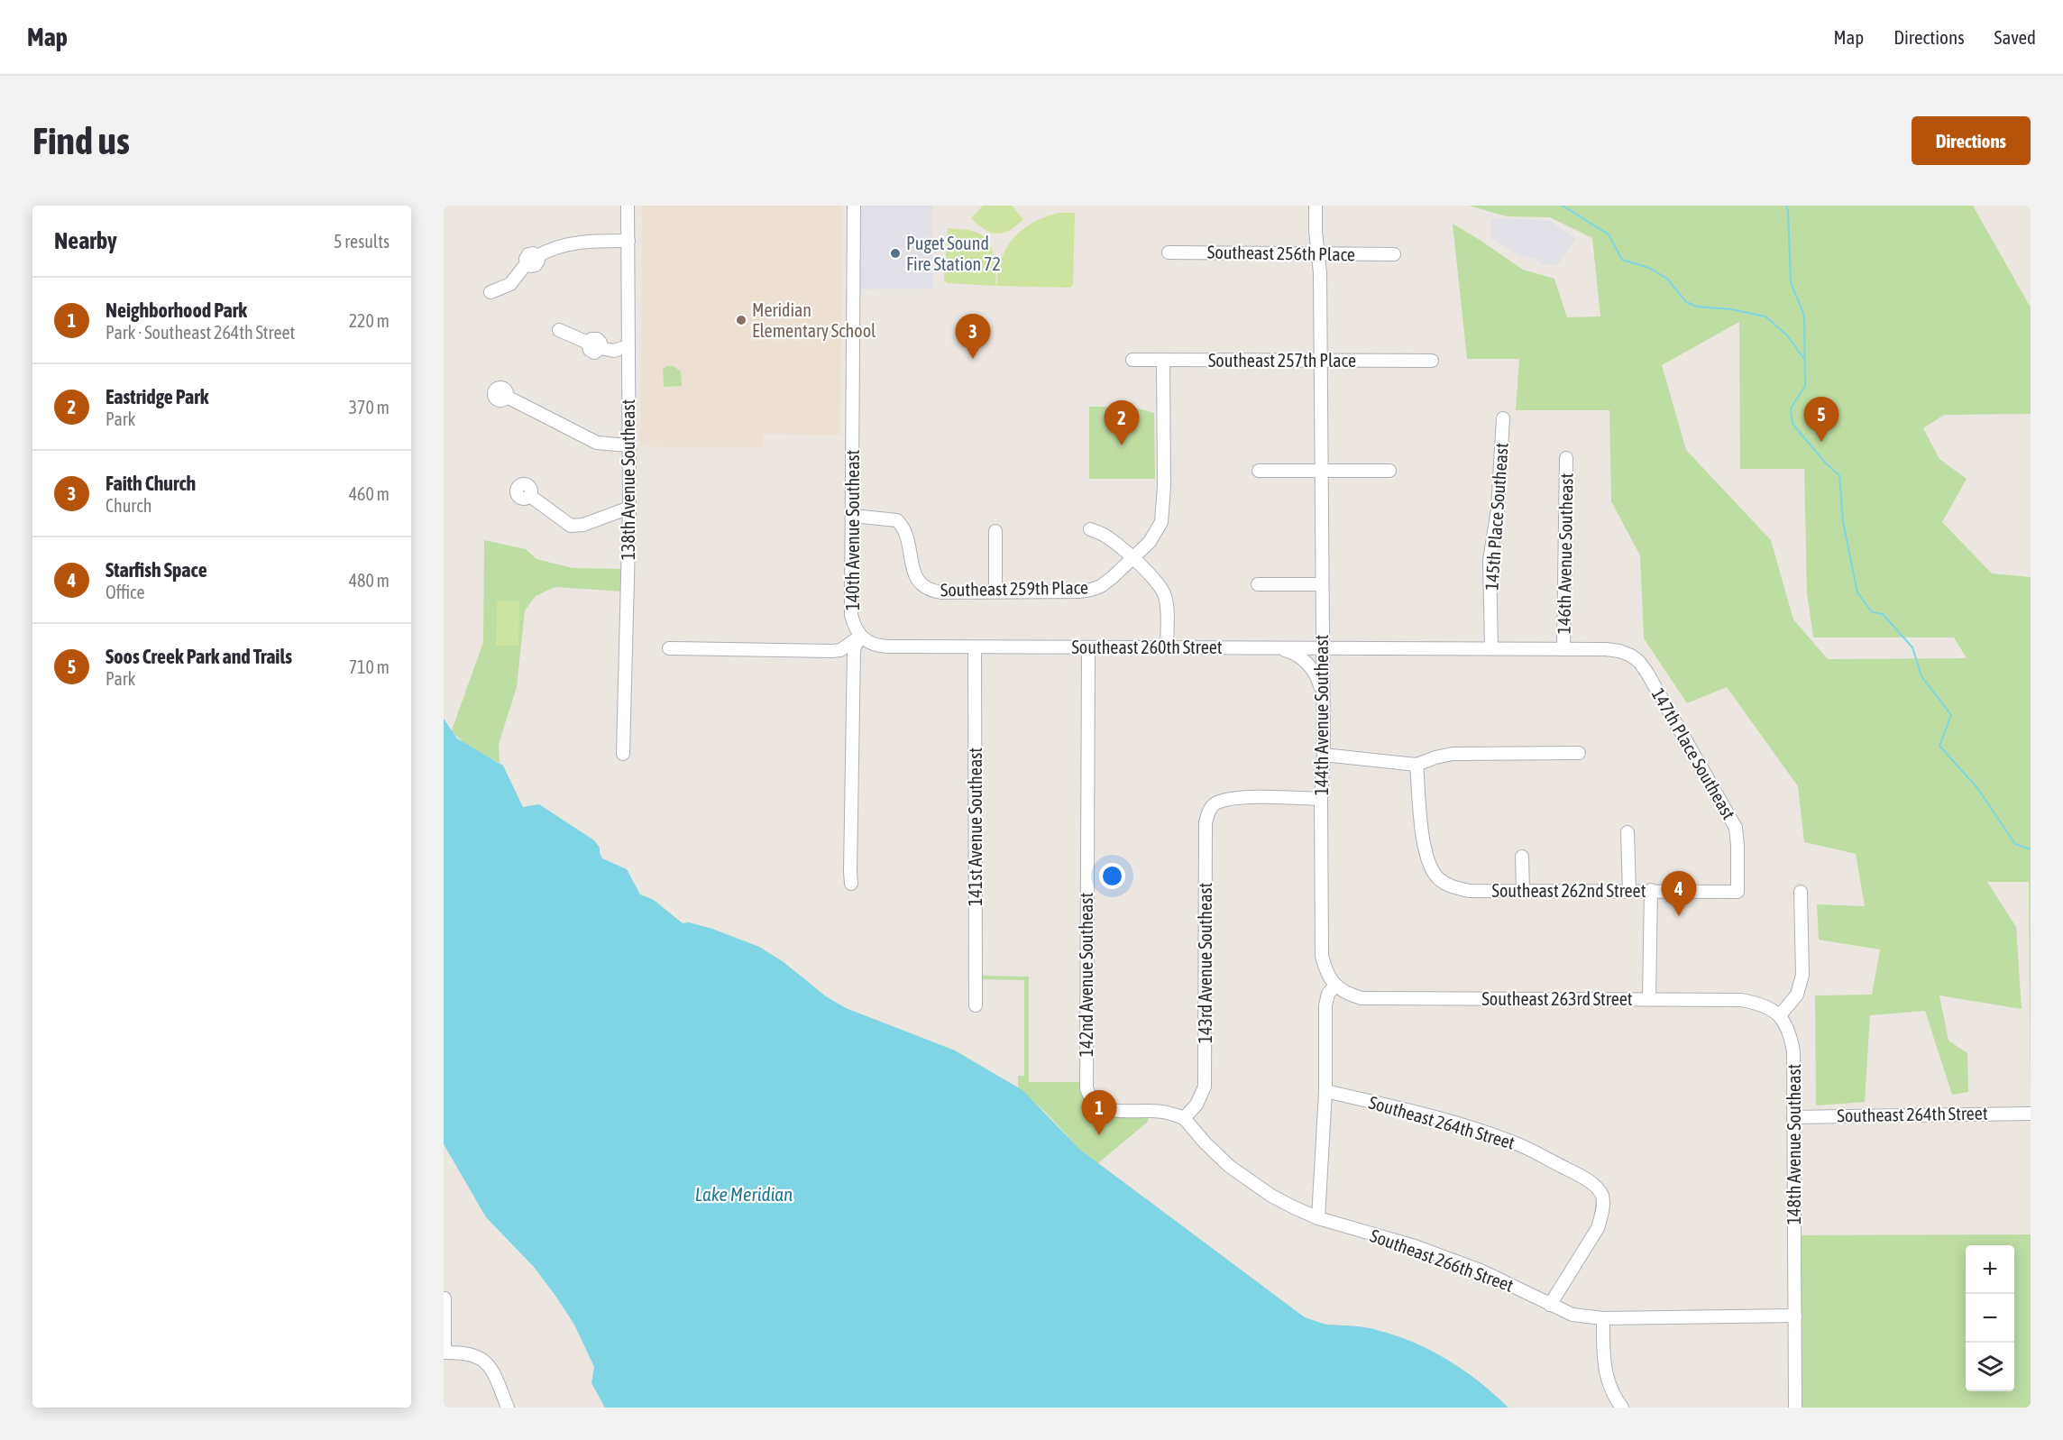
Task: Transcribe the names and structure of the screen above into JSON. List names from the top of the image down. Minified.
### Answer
{"streets":{"street":["Southeast 256th Place","Southeast 257th Place","138th Avenue Southeast","145th Place Southeast","140th Avenue Southeast","146th Avenue Southeast","Southeast 259th Place","Southeast 260th Street","144th Avenue Southeast","147th Place Southeast","141st Avenue Southeast","Southeast 262nd Street","143rd Avenue Southeast","142nd Avenue Southeast","Southeast 263rd Street","Southeast 264th Street","148th Avenue Southeast","Southeast 266th Street"]},"crossings":[["Southeast 256th Place","144th Avenue Southeast"],["Southeast 257th Place","144th Avenue Southeast"],["145th Place Southeast","Southeast 260th Street"],["140th Avenue Southeast","Southeast 259th Place"],["140th Avenue Southeast","Southeast 260th Street"],["146th Avenue Southeast","Southeast 260th Street"],["Southeast 260th Street","144th Avenue Southeast"],["Southeast 260th Street","147th Place Southeast"],["Southeast 260th Street","141st Avenue Southeast"],["Southeast 260th Street","142nd Avenue Southeast"],["144th Avenue Southeast","143rd Avenue Southeast"],["144th Avenue Southeast","Southeast 263rd Street"],["147th Place Southeast","Southeast 262nd Street"],["143rd Avenue Southeast","142nd Avenue Southeast"],["143rd Avenue Southeast","Southeast 266th Street"],["142nd Avenue Southeast","Southeast 266th Street"],["Southeast 263rd Street","148th Avenue Southeast"],["Southeast 264th Street","148th Avenue Southeast"],["Southeast 264th Street","Southeast 266th Street"],["148th Avenue Southeast","Southeast 266th Street"]],"water":["Lake Meridian"],"places":["Puget Sound Fire Station 72","Meridian Elementary School"],"page":{"header":"Map","nav":["Map","Directions","Saved"],"buttons":"Directions","title":"Find us","heading":["Nearby","5 results"],"list":[{"mark":"1","name":"Neighborhood Park","note":"Park · Southeast 264th Street","value":"220 m"},{"mark":"2","name":"Eastridge Park","note":"Park","value":"370 m"},{"mark":"3","name":"Faith Church","note":"Church","value":"460 m"},{"mark":"4","name":"Starfish Space","note":"Office","value":"480 m"},{"mark":"5","name":"Soos Creek Park and Trails","note":"Park","value":"710 m"}],"pins":["3","5","2","4","1"],"map_buttons":["+","−"]}}
